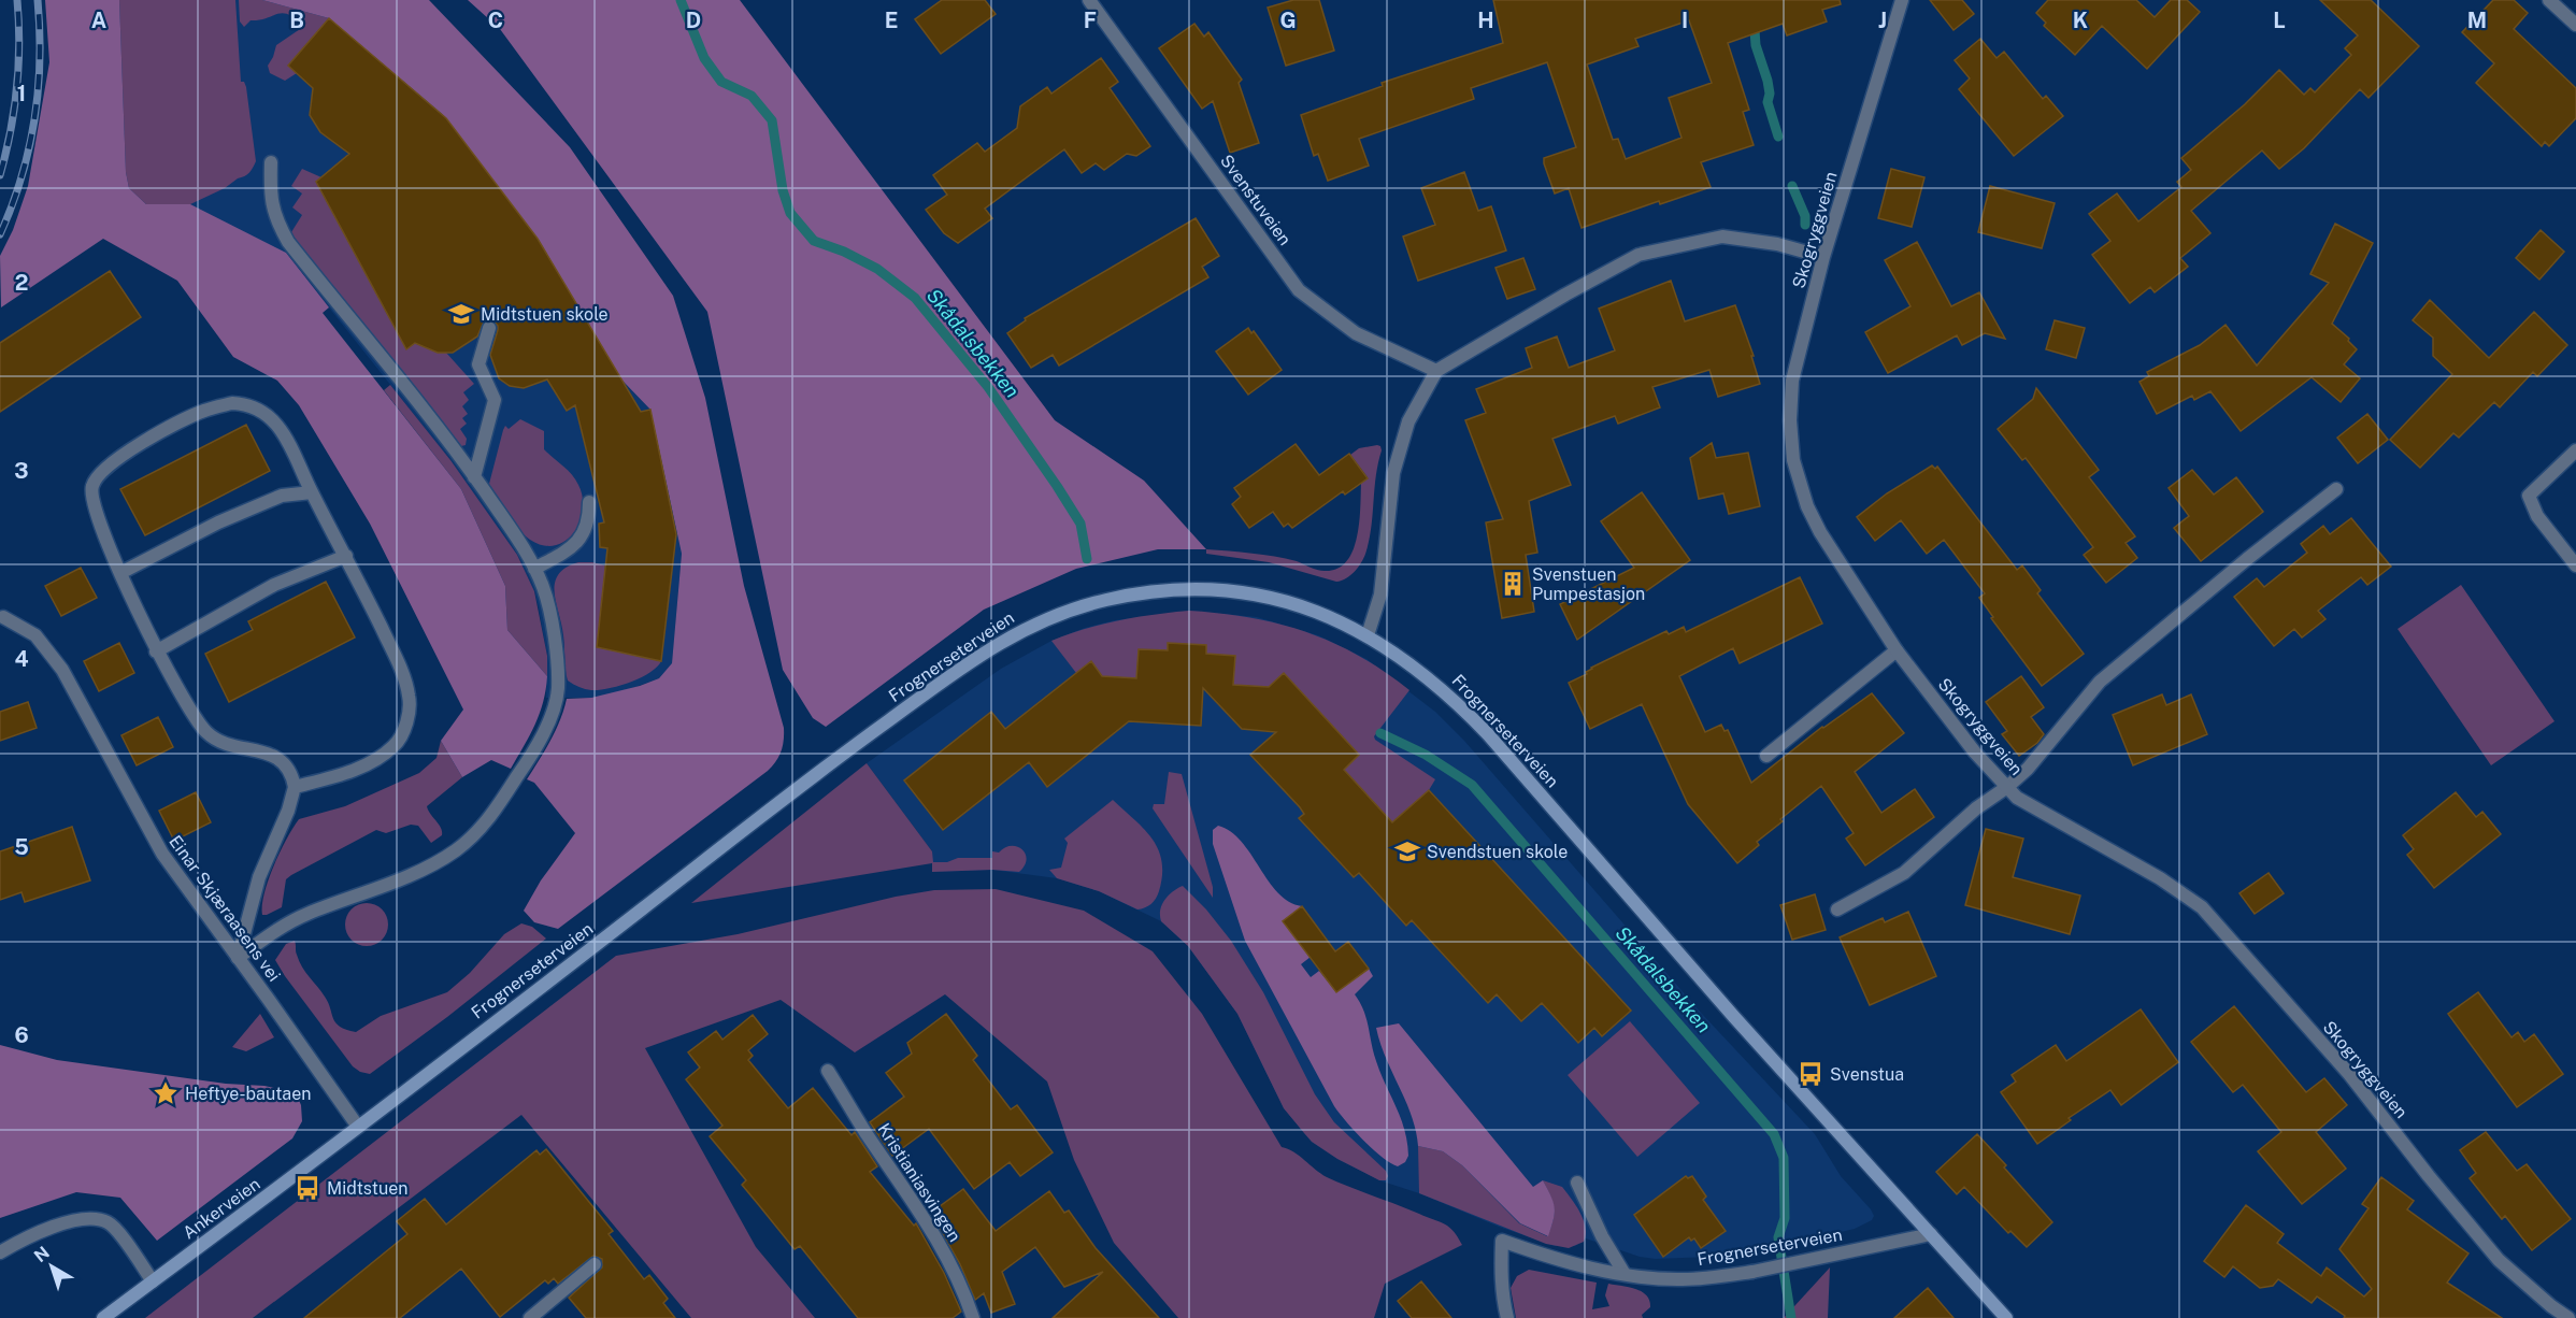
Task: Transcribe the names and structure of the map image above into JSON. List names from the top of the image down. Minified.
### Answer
{"streets":{"main road":["Frognerseterveien","Ankerveien"],"street":["Svenstuveien","Skogryggveien","Einar Skjæraasens vei","Kristianiasvingen"]},"crossings":[["Frognerseterveien","Einar Skjæraasens vei"],["Frognerseterveien","Ankerveien"],["Einar Skjæraasens vei","Ankerveien"]],"water":["Skådalsbekken"],"places":{"school or university":["Midtstuen skole","Svendstuen skole"],"building":["Svenstuen Pumpestasjon"],"bus stop":["Svenstua","Midtstuen"],"place":["Heftye-bautaen"]},"north":"top left","grid":{"columns":["A","B","C","D","E","F","G","H","I","J","K","L","M"],"rows":["1","2","3","4","5","6"]}}
